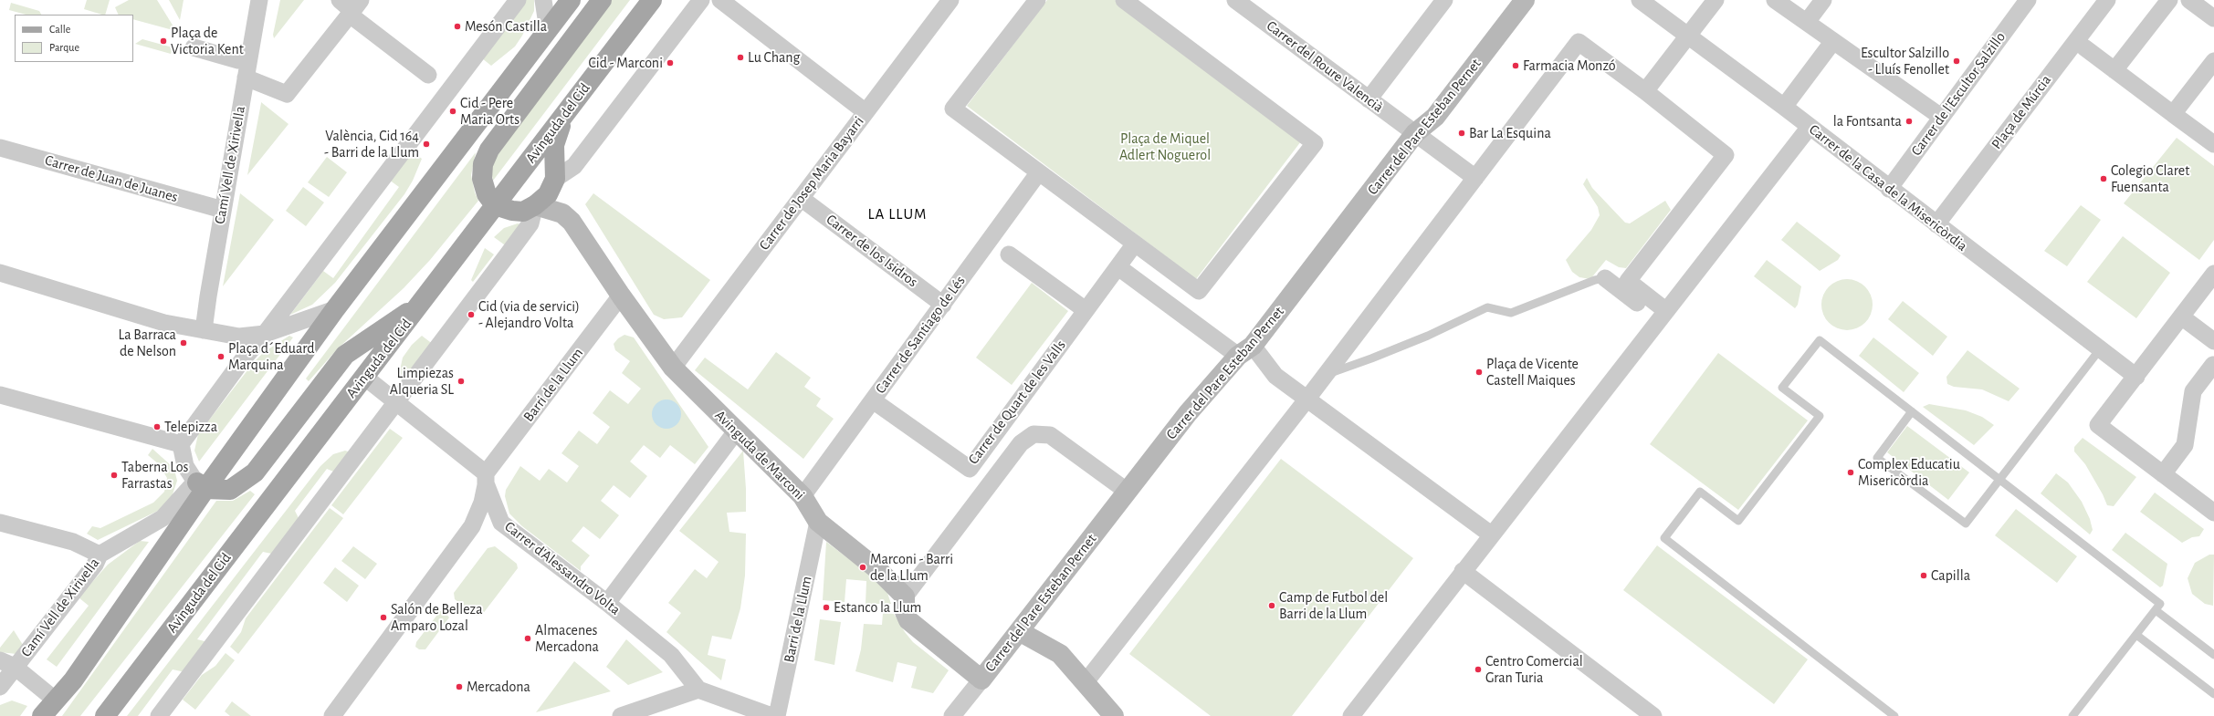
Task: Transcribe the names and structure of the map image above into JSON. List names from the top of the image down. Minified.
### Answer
{"streets":{"main road":["Avinguda del Cid"],"street":["Carrer del Roure Valencià","Carrer de l'Escultor Salzillo","Plaça de Múrcia","Carrer del Pare Esteban Pernet","Camí Vell de Xirivella","Carrer de Juan de Juanes","Carrer de Josep Maria Bayarri","Carrer de la Casa de la Misericòrdia","Carrer de los Isidros","Carrer de Santiago de Lés","Barri de la Llum","Carrer de Quart de les Valls","Avinguda de Marconi","Carrer d'Alessandro Volta"]},"crossings":[["Carrer del Roure Valencià","Carrer del Pare Esteban Pernet"],["Carrer de l'Escultor Salzillo","Carrer de la Casa de la Misericòrdia"],["Plaça de Múrcia","Carrer de la Casa de la Misericòrdia"],["Avinguda del Cid","Carrer d'Alessandro Volta"],["Carrer del Pare Esteban Pernet","Carrer de Quart de les Valls"],["Camí Vell de Xirivella","Carrer de Juan de Juanes"],["Carrer de Josep Maria Bayarri","Carrer de los Isidros"],["Carrer de Josep Maria Bayarri","Avinguda de Marconi"],["Carrer de los Isidros","Carrer de Santiago de Lés"],["Carrer de Santiago de Lés","Carrer de Quart de les Valls"],["Carrer de Santiago de Lés","Avinguda de Marconi"],["Barri de la Llum","Avinguda de Marconi"],["Barri de la Llum","Carrer d'Alessandro Volta"],["Carrer de Quart de les Valls","Avinguda de Marconi"]],"districts":["LA LLUM"],"parks":["Plaça de Miquel Adlert Noguerol"],"places":["Mesón Castilla","Plaça de Victoria Kent","Lu Chang","Escultor Salzillo - Lluís Fenollet","Cid - Marconi","Farmacia Monzó","Cid - Pere Maria Orts","la Fontsanta","Bar La Esquina","València, Cid 164 - Barri de la Llum","Colegio Claret Fuensanta","Cid (via de servici) - Alejandro Volta","La Barraca de Nelson","Plaça d´Eduard Marquina","Plaça de Vicente Castell Maiques","Limpiezas Alqueria SL","Telepizza","Complex Educatiu Misericòrdia","Taberna Los Farrastas","Marconi - Barri de la Llum","Capilla","Camp de Futbol del Barri de la Llum","Estanco la Llum","Salón de Belleza Amparo Lozal","Almacenes Mercadona","Centro Comercial Gran Turia","Mercadona"],"legend":["Calle","Parque"]}
